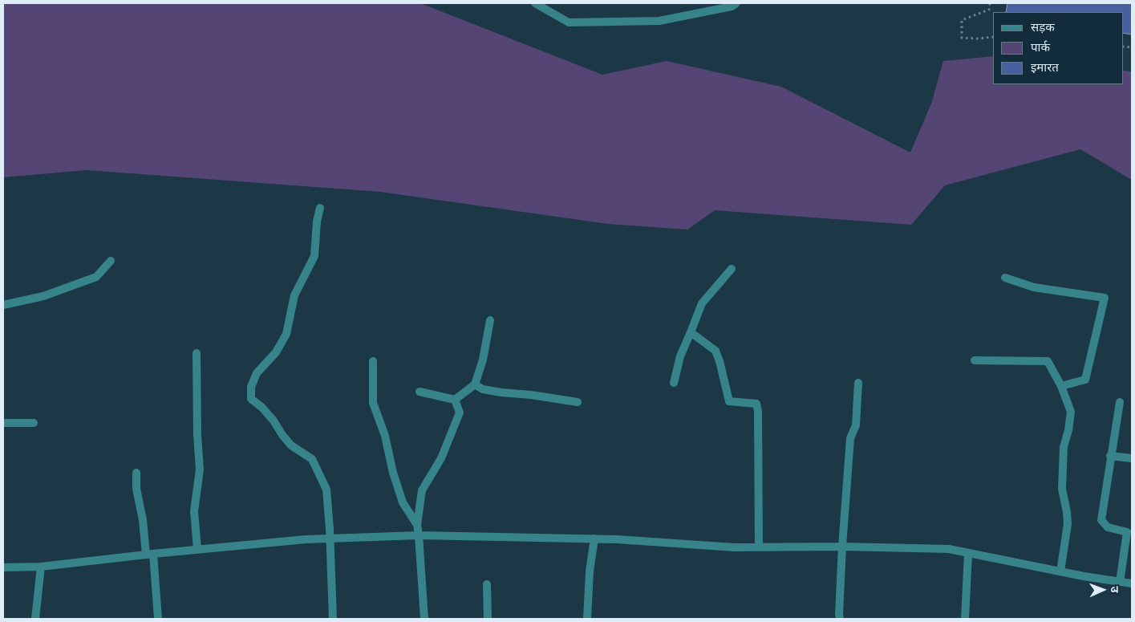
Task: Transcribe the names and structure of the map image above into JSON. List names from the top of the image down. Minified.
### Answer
{"legend":["सड़क","पार्क","इमारत"],"north":"right"}
